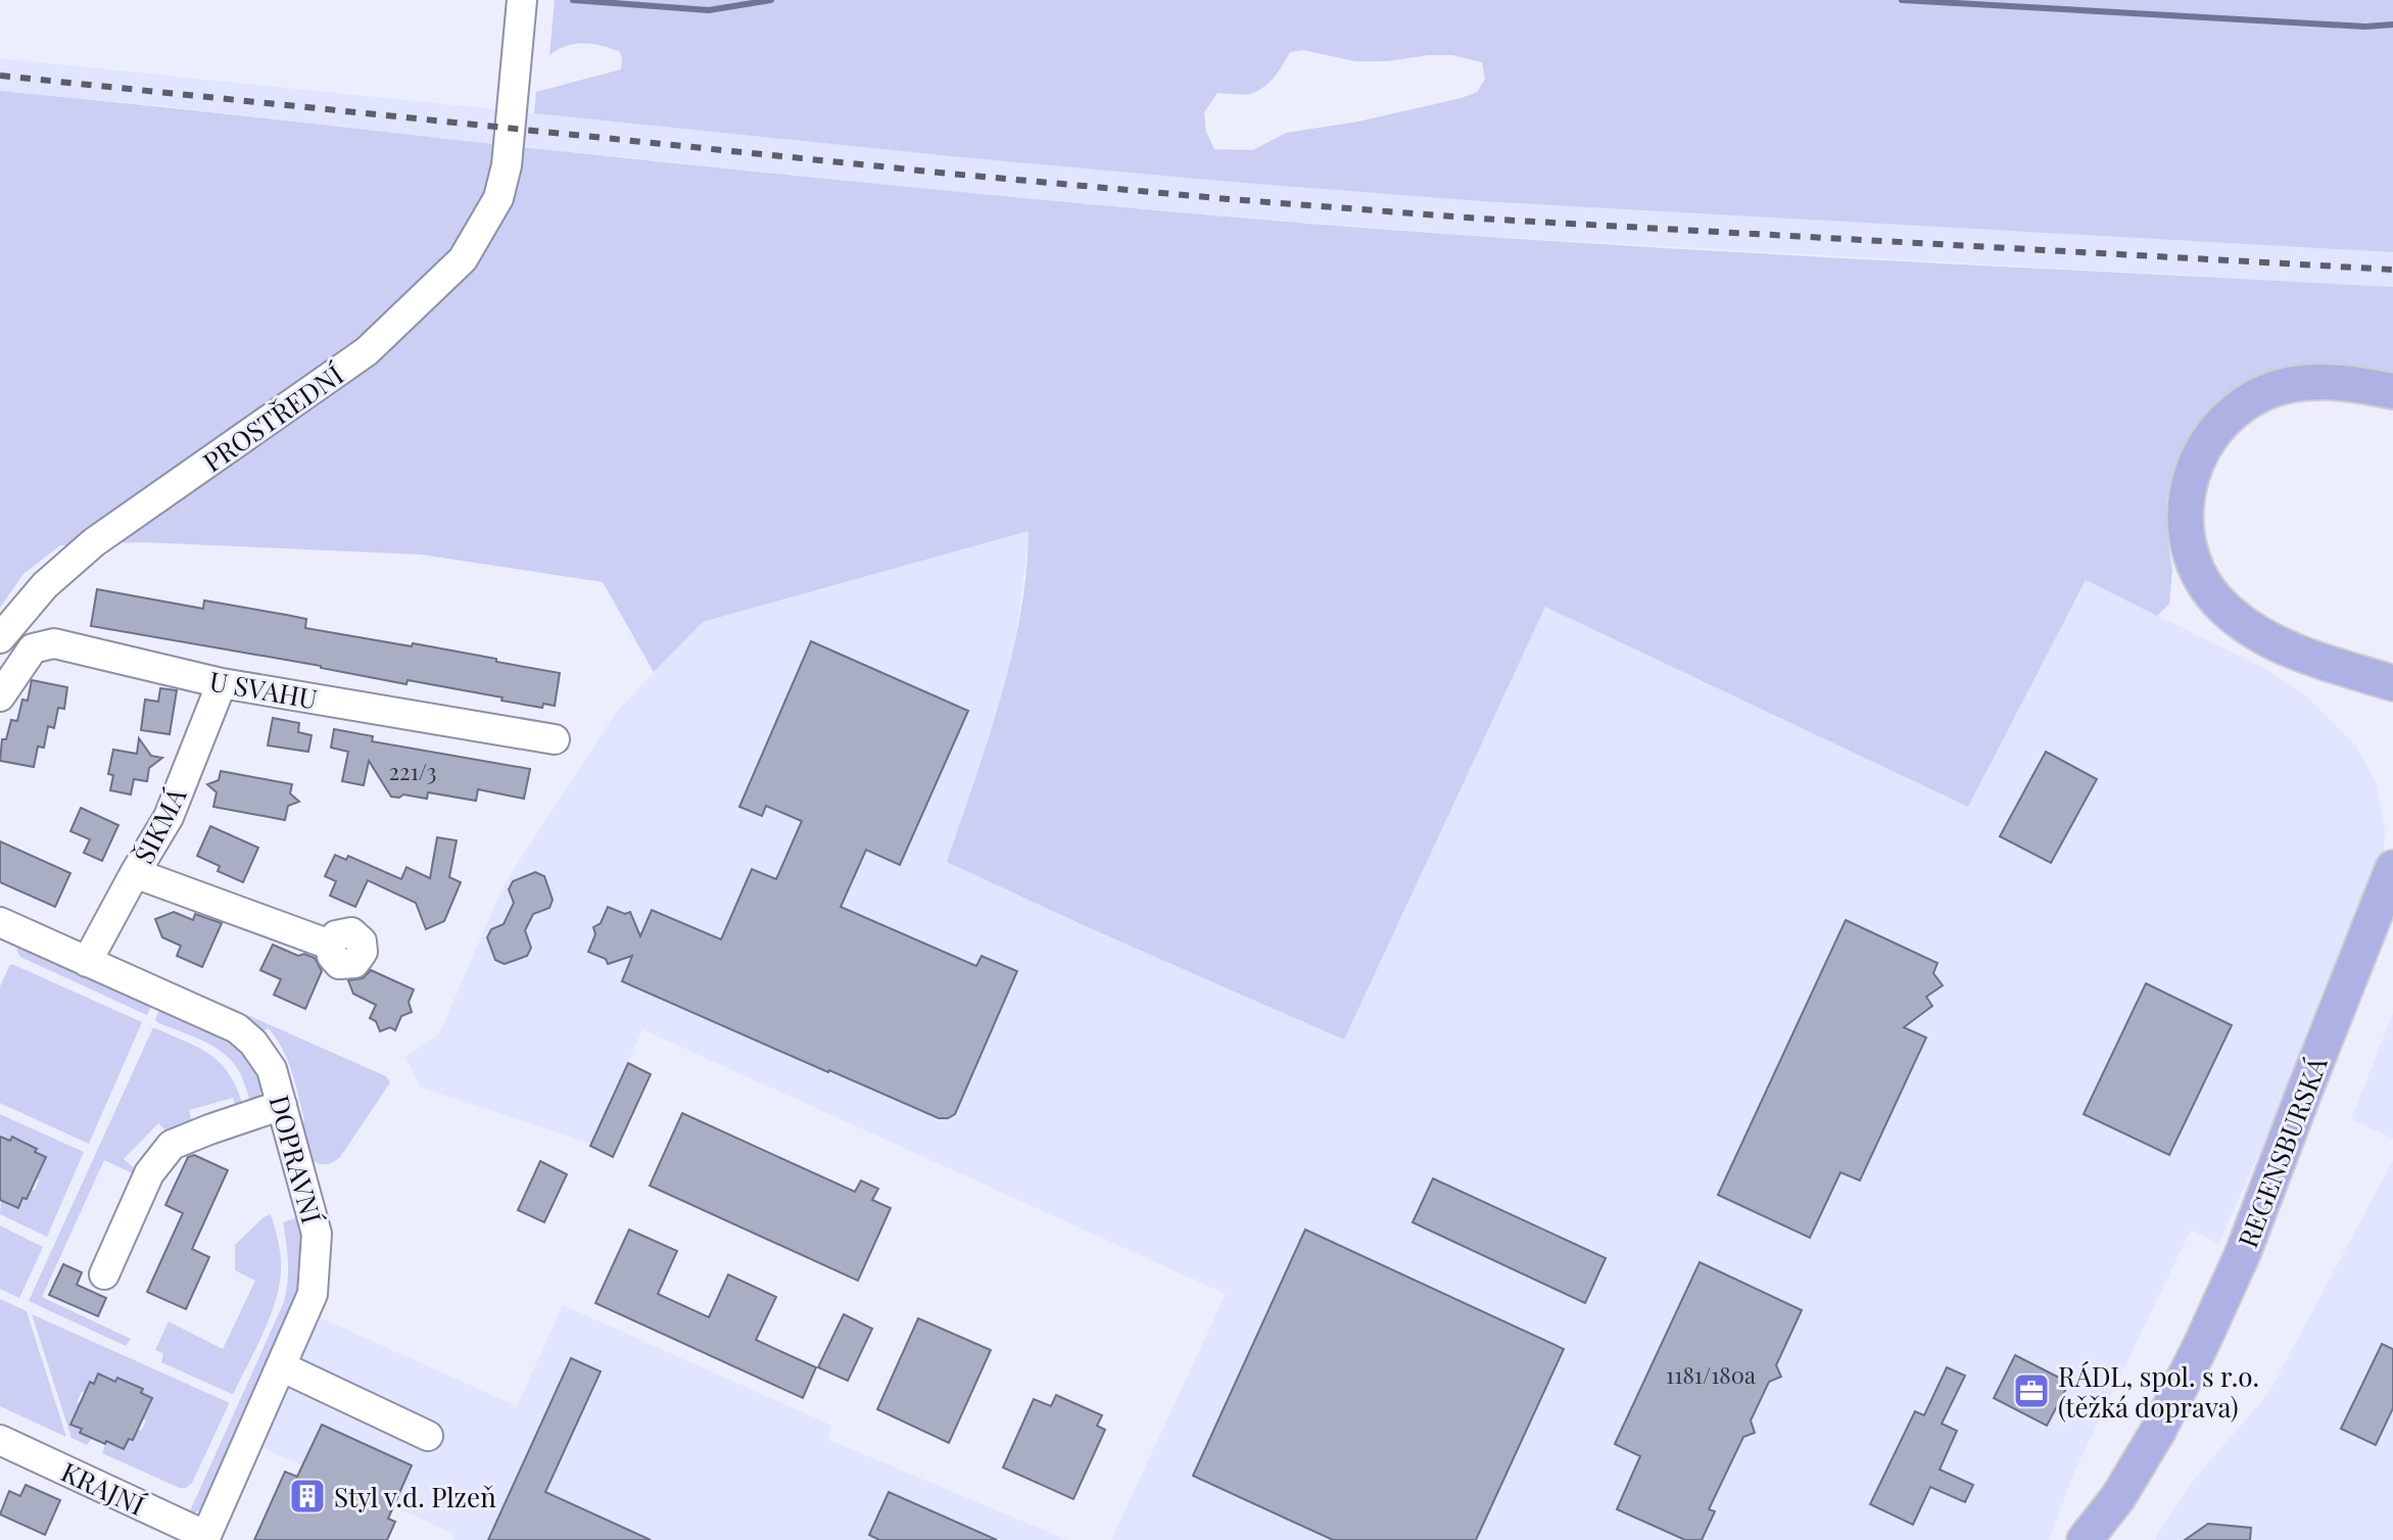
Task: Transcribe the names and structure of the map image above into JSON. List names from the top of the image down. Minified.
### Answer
{"streets":{"main road":["REGENSBURSKÁ"],"street":["PROSTŘEDNÍ","U SVAHU","ŠIKMÁ","DOPRAVNÍ","KRAJNÍ"]},"crossings":[["U SVAHU","ŠIKMÁ"],["ŠIKMÁ","DOPRAVNÍ"],["DOPRAVNÍ","KRAJNÍ"]],"places":{"office":["RÁDL, spol. s r.o. (těžká doprava)"],"building":["Styl v.d. Plzeň"]},"house_numbers":["221/3","1181/180a"]}
